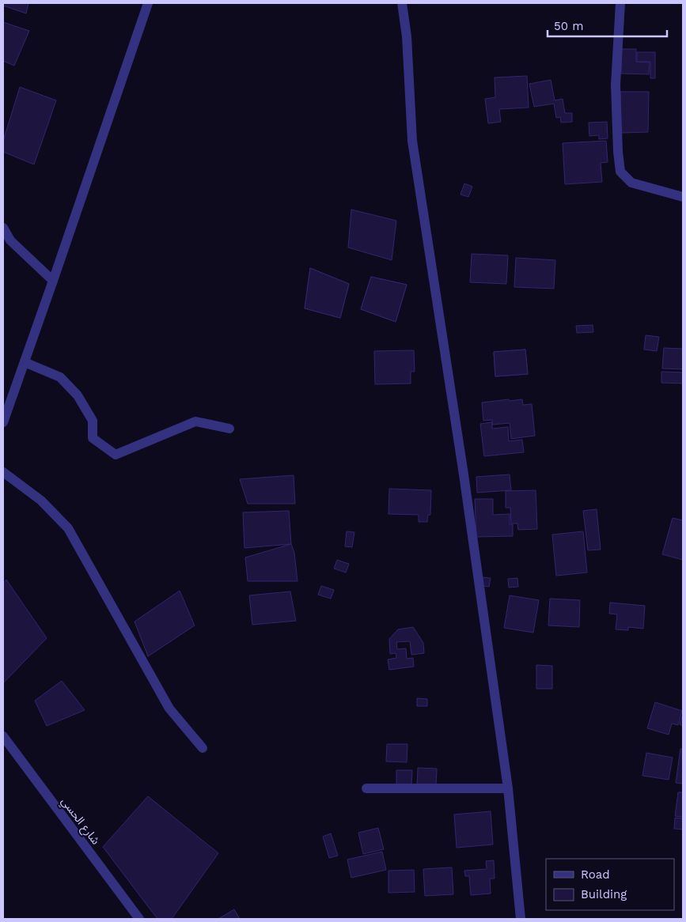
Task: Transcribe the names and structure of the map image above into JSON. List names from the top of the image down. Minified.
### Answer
{"streets":{"street":["شارع الحسي"]},"legend":["Road","Building"],"scale_bar":"50 m"}
